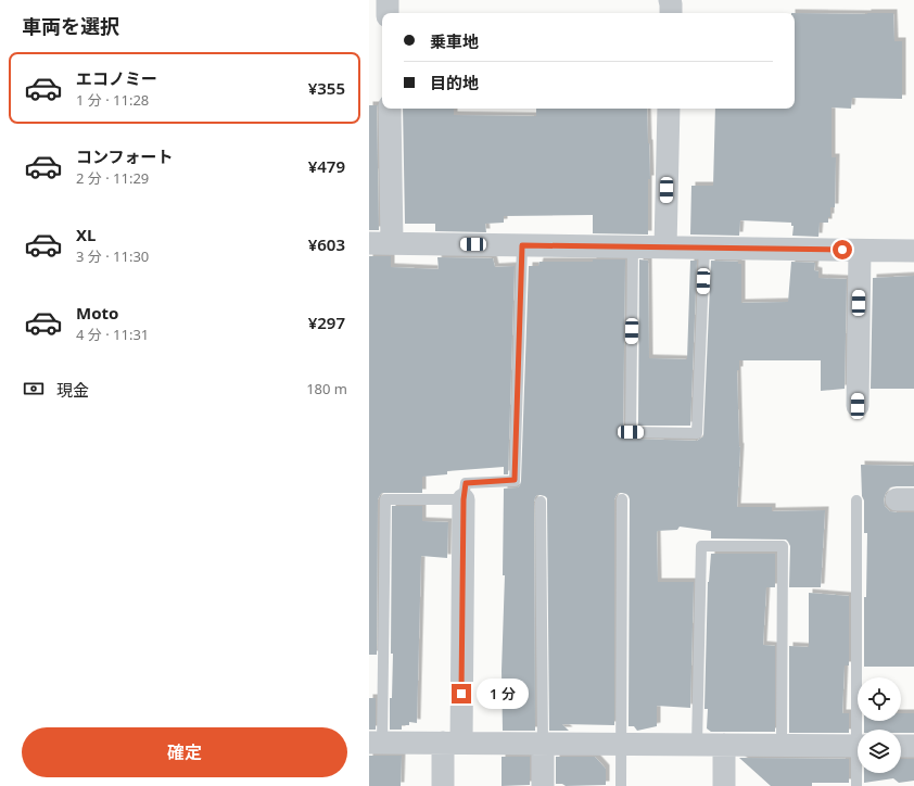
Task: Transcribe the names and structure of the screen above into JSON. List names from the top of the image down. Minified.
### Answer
{"page":{"heading":"車両を選択","banner":["乗車地","目的地"],"list":[{"name":"エコノミー","note":"1 分 · 11:28","value":"¥355"},{"name":"コンフォート","note":"2 分 · 11:29","value":"¥479"},{"name":"XL","note":"3 分 · 11:30","value":"¥603"},{"name":"Moto","note":"4 分 · 11:31","value":"¥297"}],"pay":["現金","180 m"],"bubble":"1 分","buttons":"確定"}}
